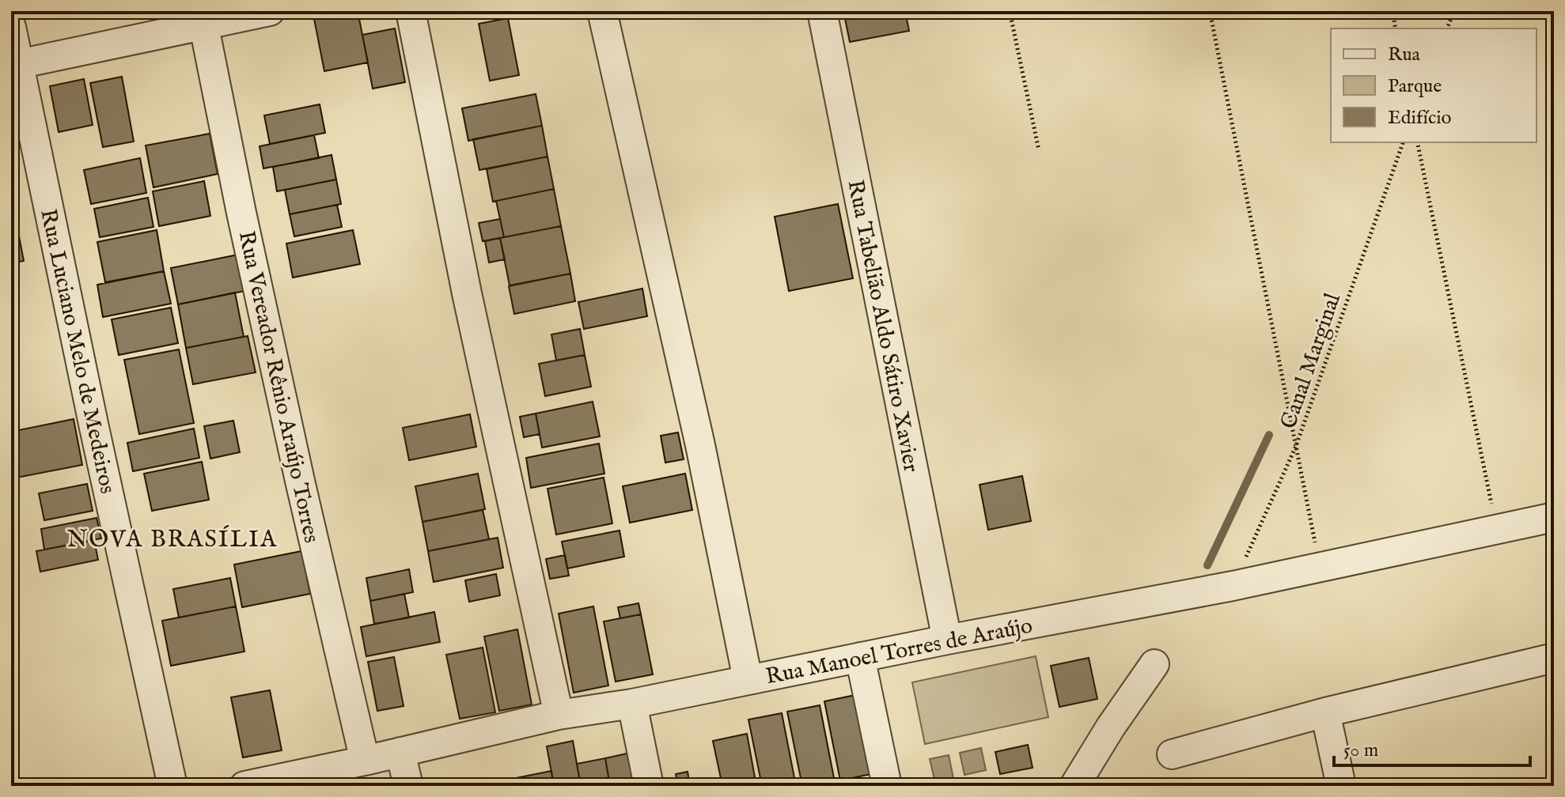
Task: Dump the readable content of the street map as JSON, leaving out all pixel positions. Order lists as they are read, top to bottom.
{
  "streets": {
    "street": [
      "Rua Tabelião Aldo Sátiro Xavier",
      "Rua Luciano Melo de Medeiros",
      "Rua Vereador Rênio Araújo Torres",
      "Rua Manoel Torres de Araújo"
    ],
    "path": ["Canal Marginal"]
  },
  "crossings": [
    ["Rua Tabelião Aldo Sátiro Xavier", "Rua Manoel Torres de Araújo"],
    ["Canal Marginal", "Rua Manoel Torres de Araújo"],
    ["Rua Vereador Rênio Araújo Torres", "Rua Manoel Torres de Araújo"]
  ],
  "districts": ["NOVA BRASÍLIA"],
  "legend": ["Rua", "Parque", "Edifício"],
  "scale_bar": "50 m"
}
